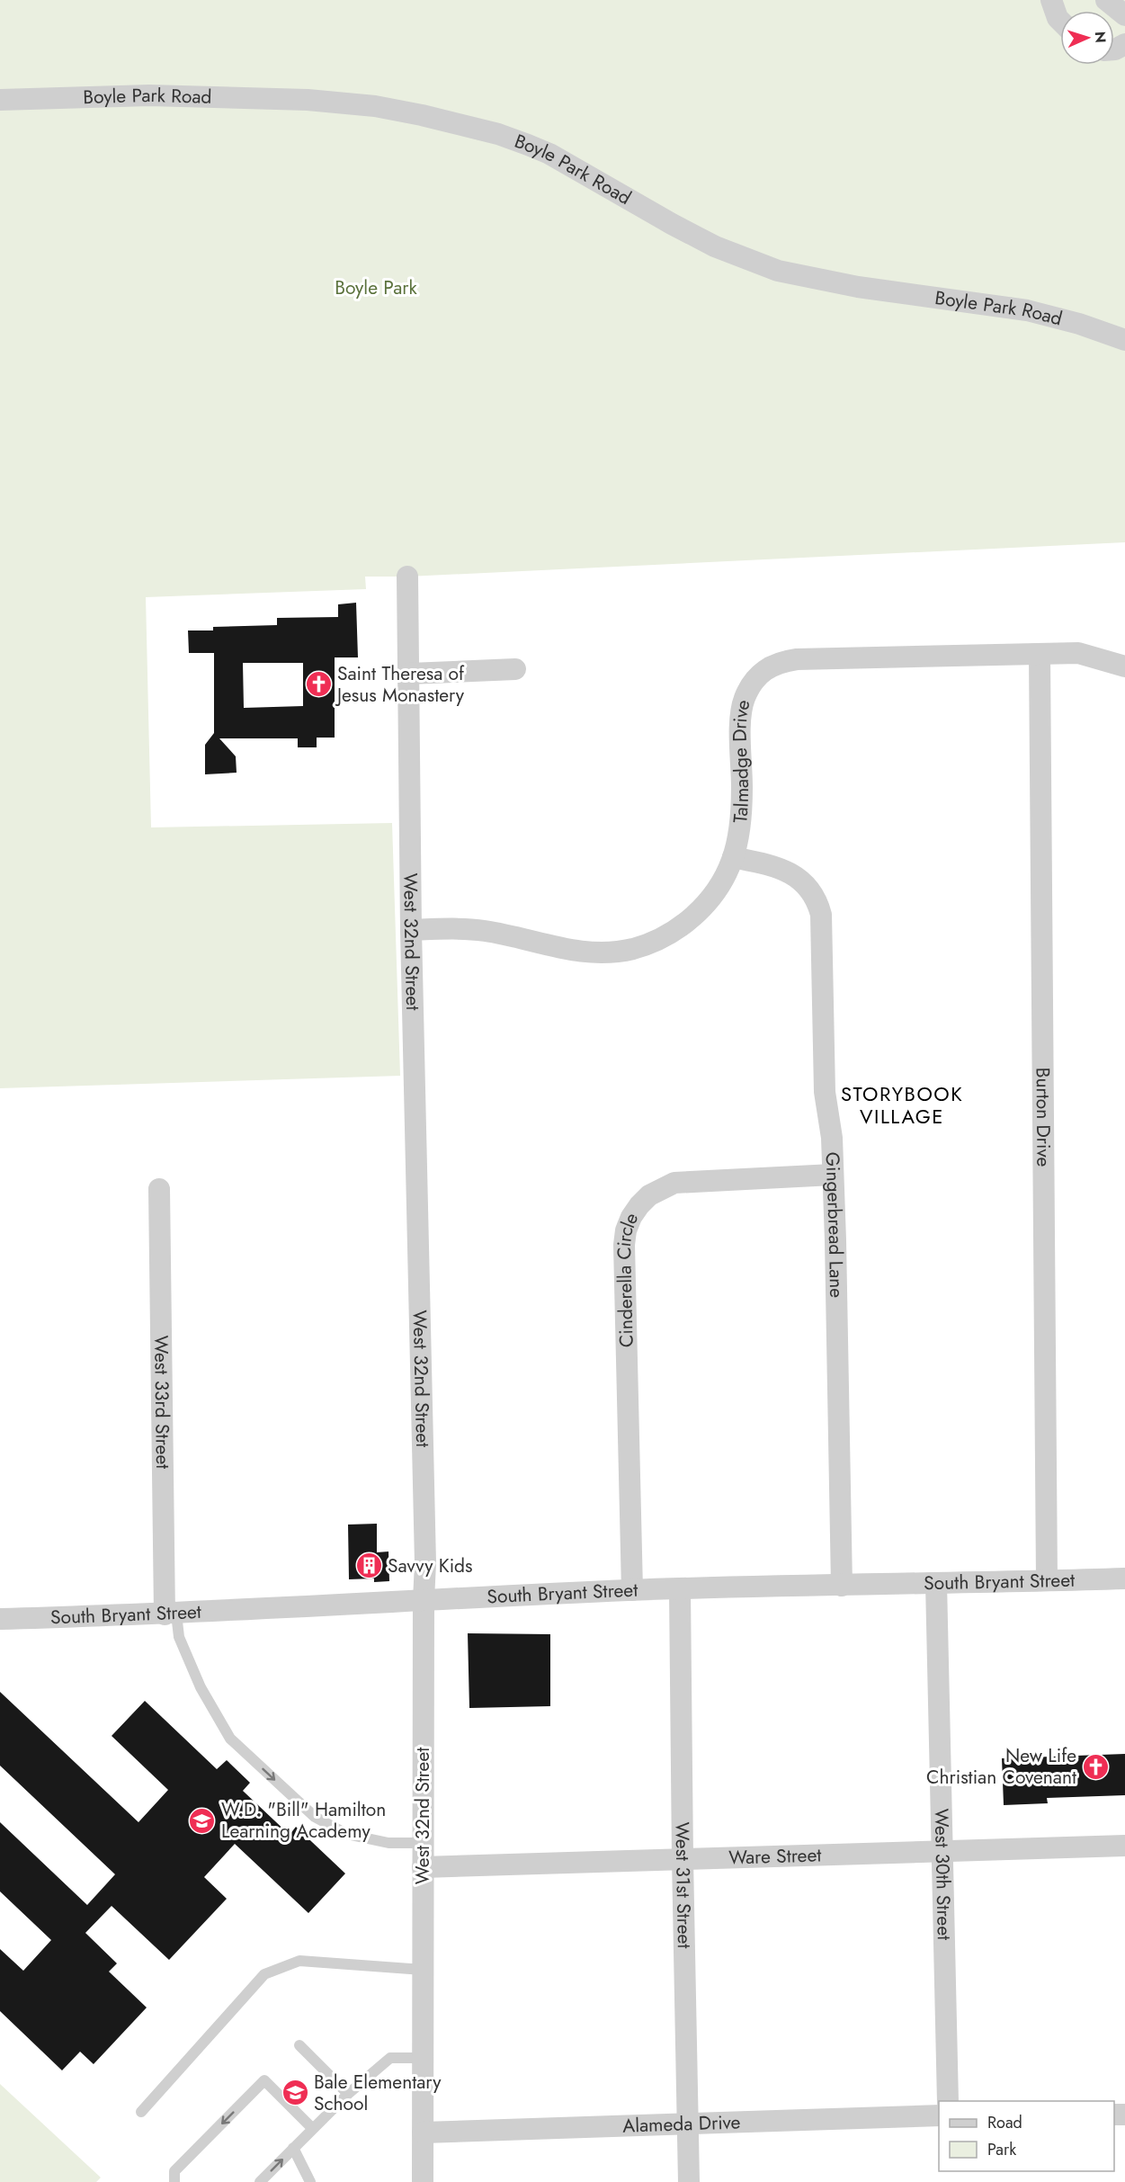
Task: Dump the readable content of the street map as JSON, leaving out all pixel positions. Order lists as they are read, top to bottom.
{
  "streets": {
    "street": [
      "Boyle Park Road",
      "Talmadge Drive",
      "West 32nd Street",
      "Burton Drive",
      "Gingerbread Lane",
      "Cinderella Circle",
      "West 33rd Street",
      "South Bryant Street",
      "Ware Street",
      "West 30th Street",
      "West 31st Street",
      "Alameda Drive"
    ]
  },
  "crossings": [
    ["Talmadge Drive", "West 32nd Street"],
    ["Talmadge Drive", "Burton Drive"],
    ["Talmadge Drive", "Gingerbread Lane"],
    ["West 32nd Street", "South Bryant Street"],
    ["West 32nd Street", "Ware Street"],
    ["West 32nd Street", "Alameda Drive"],
    ["Burton Drive", "South Bryant Street"],
    ["Gingerbread Lane", "Cinderella Circle"],
    ["Gingerbread Lane", "South Bryant Street"],
    ["Cinderella Circle", "South Bryant Street"],
    ["West 33rd Street", "South Bryant Street"],
    ["South Bryant Street", "West 30th Street"],
    ["South Bryant Street", "West 31st Street"],
    ["Ware Street", "West 30th Street"],
    ["Ware Street", "West 31st Street"],
    ["West 31st Street", "Alameda Drive"]
  ],
  "districts": ["STORYBOOK VILLAGE"],
  "parks": ["Boyle Park"],
  "places": {
    "church": ["Saint Theresa of Jesus Monastery", "New Life Christian Covenant"],
    "building": ["Savvy Kids"],
    "school or university": ["W.D. \"Bill\" Hamilton Learning Academy", "Bale Elementary School"]
  },
  "legend": ["Road", "Park"],
  "north": "right"
}
